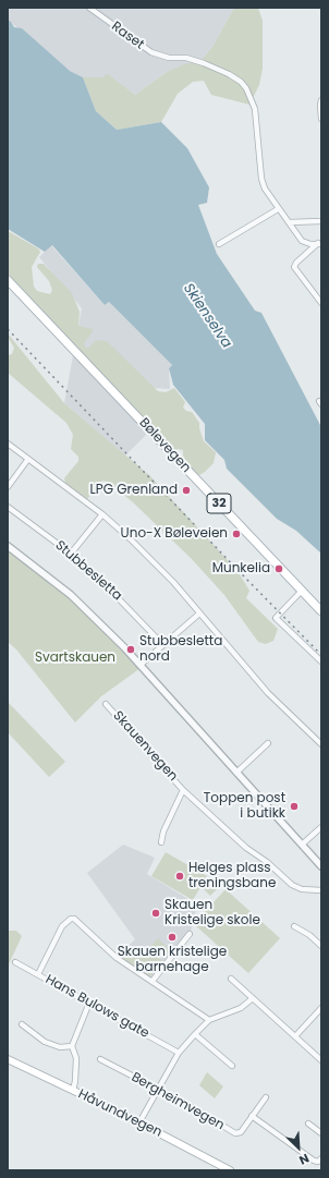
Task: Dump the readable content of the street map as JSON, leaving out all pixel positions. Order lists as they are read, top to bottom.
{
  "streets": {
    "main road": ["Bølevegen", "32", "Håvundvegen"],
    "street": [
      "Raset",
      "Stubbesletta",
      "Skauenvegen",
      "Hans Bulows gate",
      "Bergheimvegen"
    ]
  },
  "water": ["Skienselva"],
  "parks": ["Svartskauen"],
  "places": [
    "LPG Grenland",
    "Uno-X Bøleveien",
    "Munkelia",
    "Stubbesletta nord",
    "Toppen post i butikk",
    "Helges plass treningsbane",
    "Skauen Kristelige skole",
    "Skauen kristelige barnehage"
  ],
  "north": "bottom right"
}
